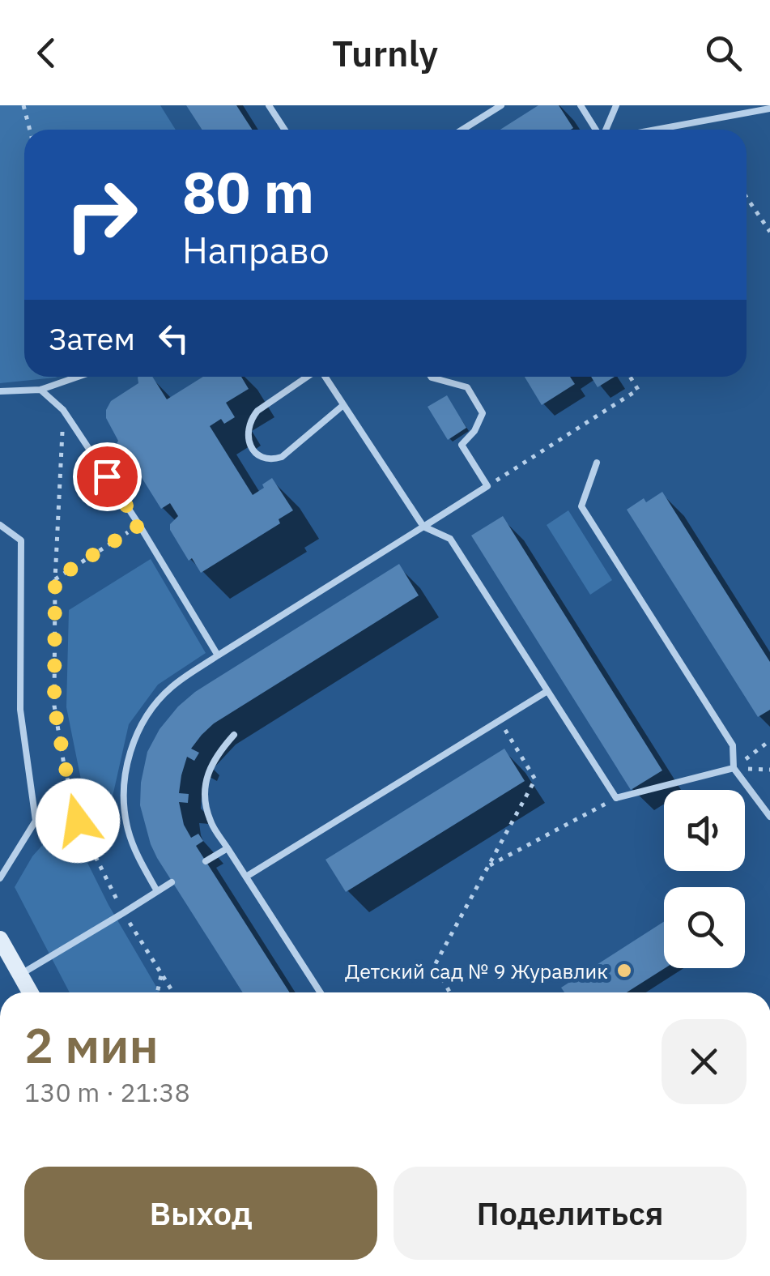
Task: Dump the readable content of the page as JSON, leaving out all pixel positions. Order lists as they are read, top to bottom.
{
  "places": ["Детский сад № 9 Журавлик"],
  "page": {
    "header": "Turnly",
    "turn": ["80 m", "Направо"],
    "then": "Затем",
    "heading": ["2 мин", "130 m · 21:38"],
    "buttons": ["Выход", "Поделиться"]
  }
}
